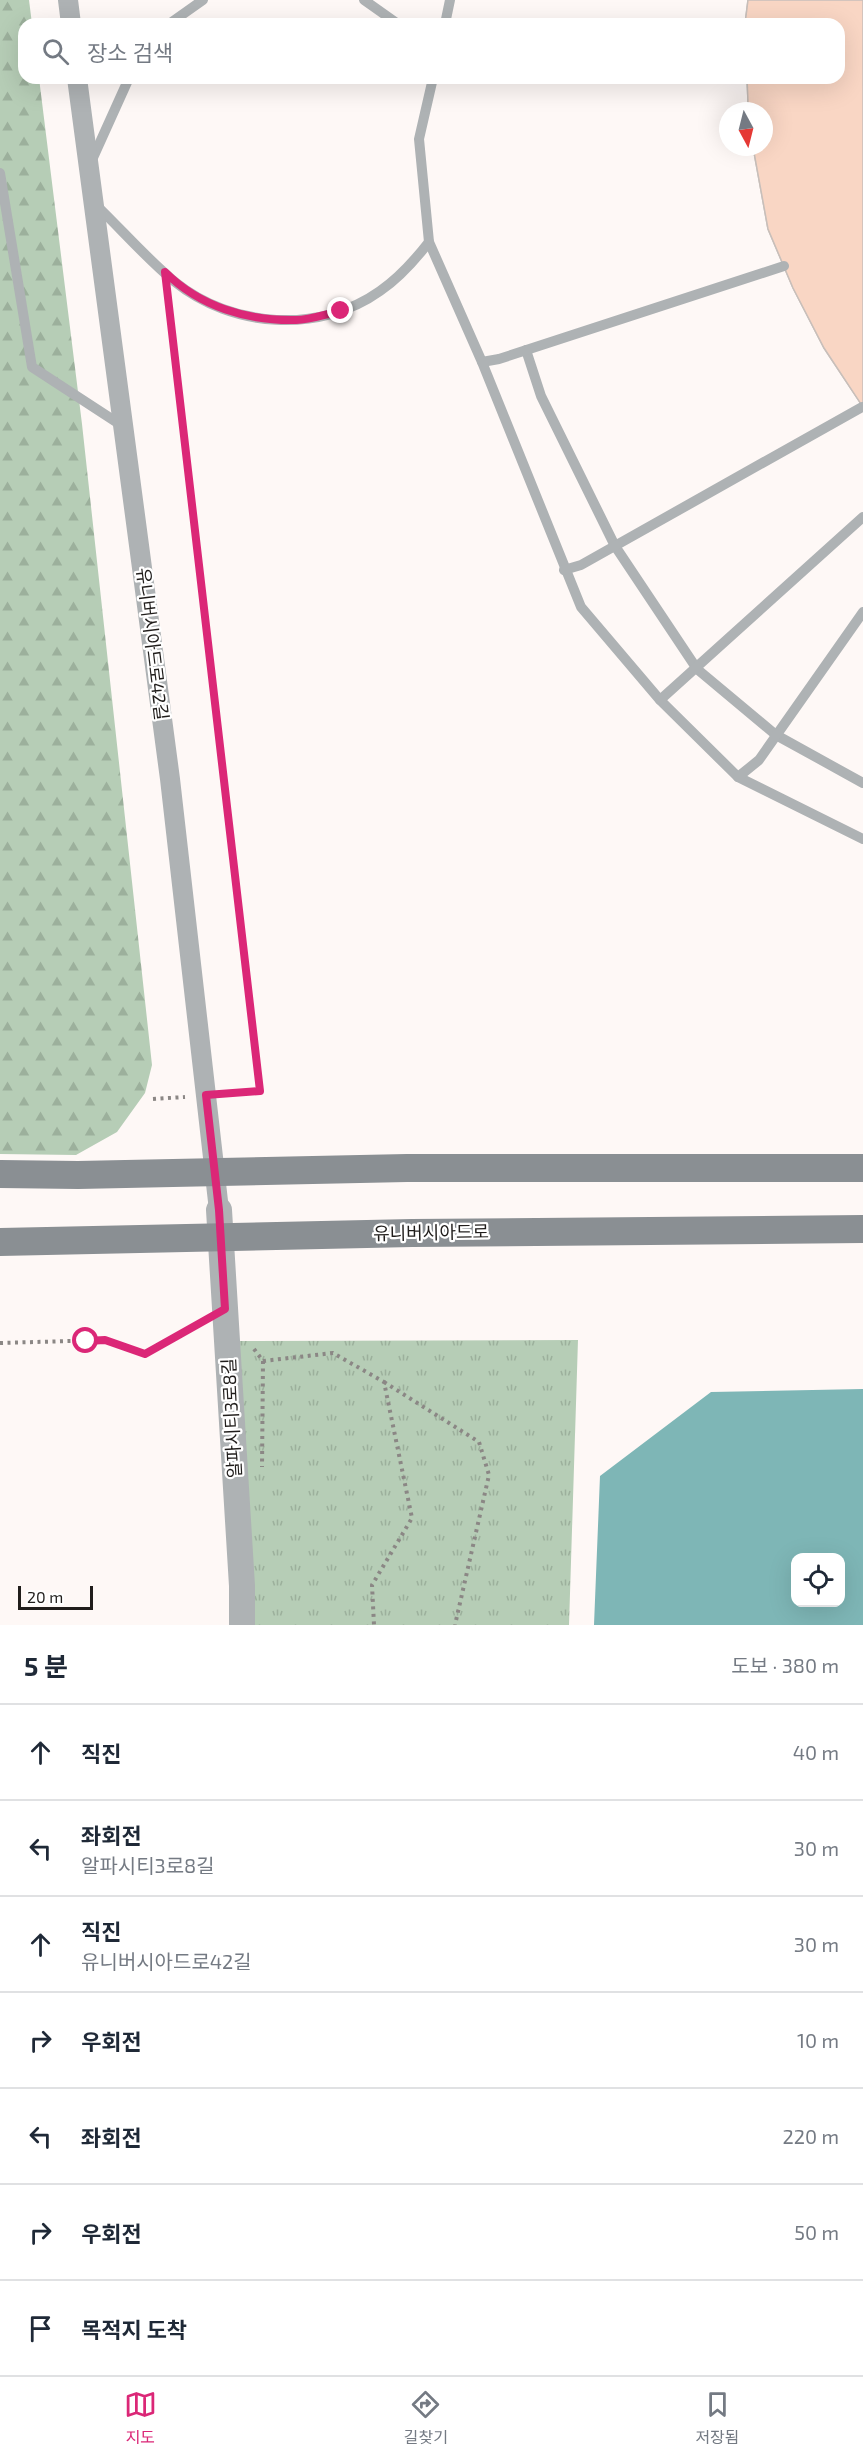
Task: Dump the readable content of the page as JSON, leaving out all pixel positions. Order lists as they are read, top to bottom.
{
  "streets": {
    "main road": ["유니버시아드로"],
    "street": ["유니버시아드로42길", "알파시티3로8길"]
  },
  "crossings": [
    ["유니버시아드로42길", "유니버시아드로"],
    ["유니버시아드로42길", "알파시티3로8길"],
    ["유니버시아드로", "알파시티3로8길"]
  ],
  "scale_bar": "20 m",
  "north": "bottom",
  "page": {
    "search": "장소 검색",
    "scale": "20 m",
    "heading": ["5 분", "도보 · 380 m"],
    "list": [
      ["직진", "40 m"],
      ["좌회전", "알파시티3로8길", "30 m"],
      ["직진", "유니버시아드로42길", "30 m"],
      ["우회전", "10 m"],
      ["좌회전", "220 m"],
      ["우회전", "50 m"],
      "목적지 도착"
    ],
    "nav": ["지도", "길찾기", "저장됨"]
  }
}
